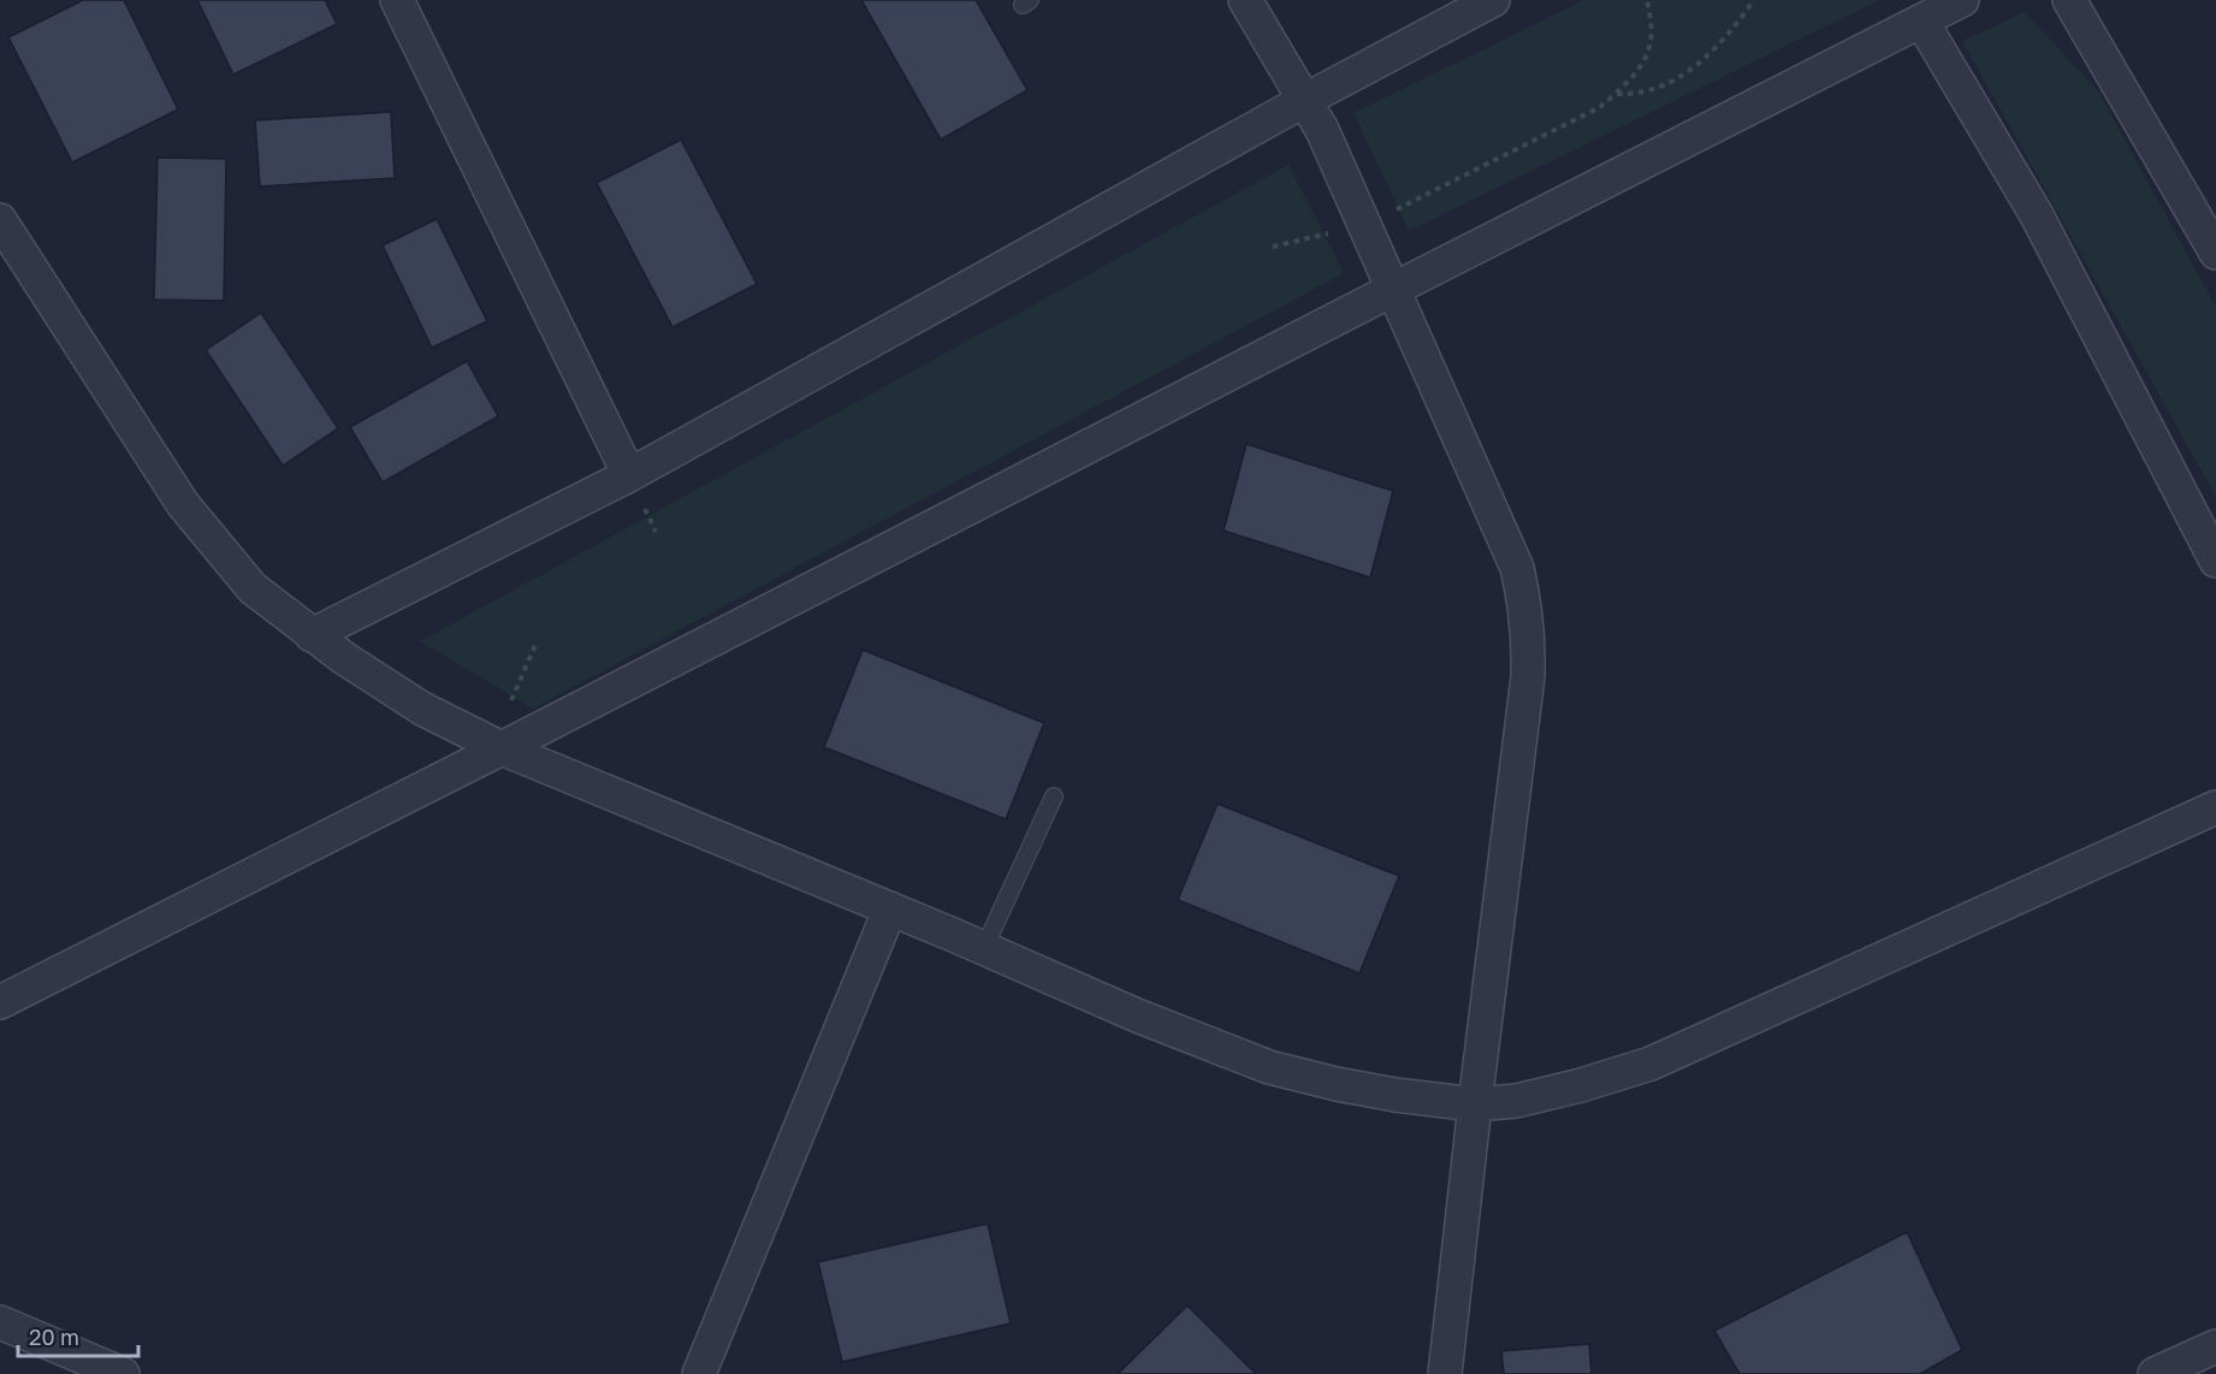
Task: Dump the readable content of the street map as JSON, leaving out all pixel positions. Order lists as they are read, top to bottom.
{
  "scale_bar": "20 m"
}
